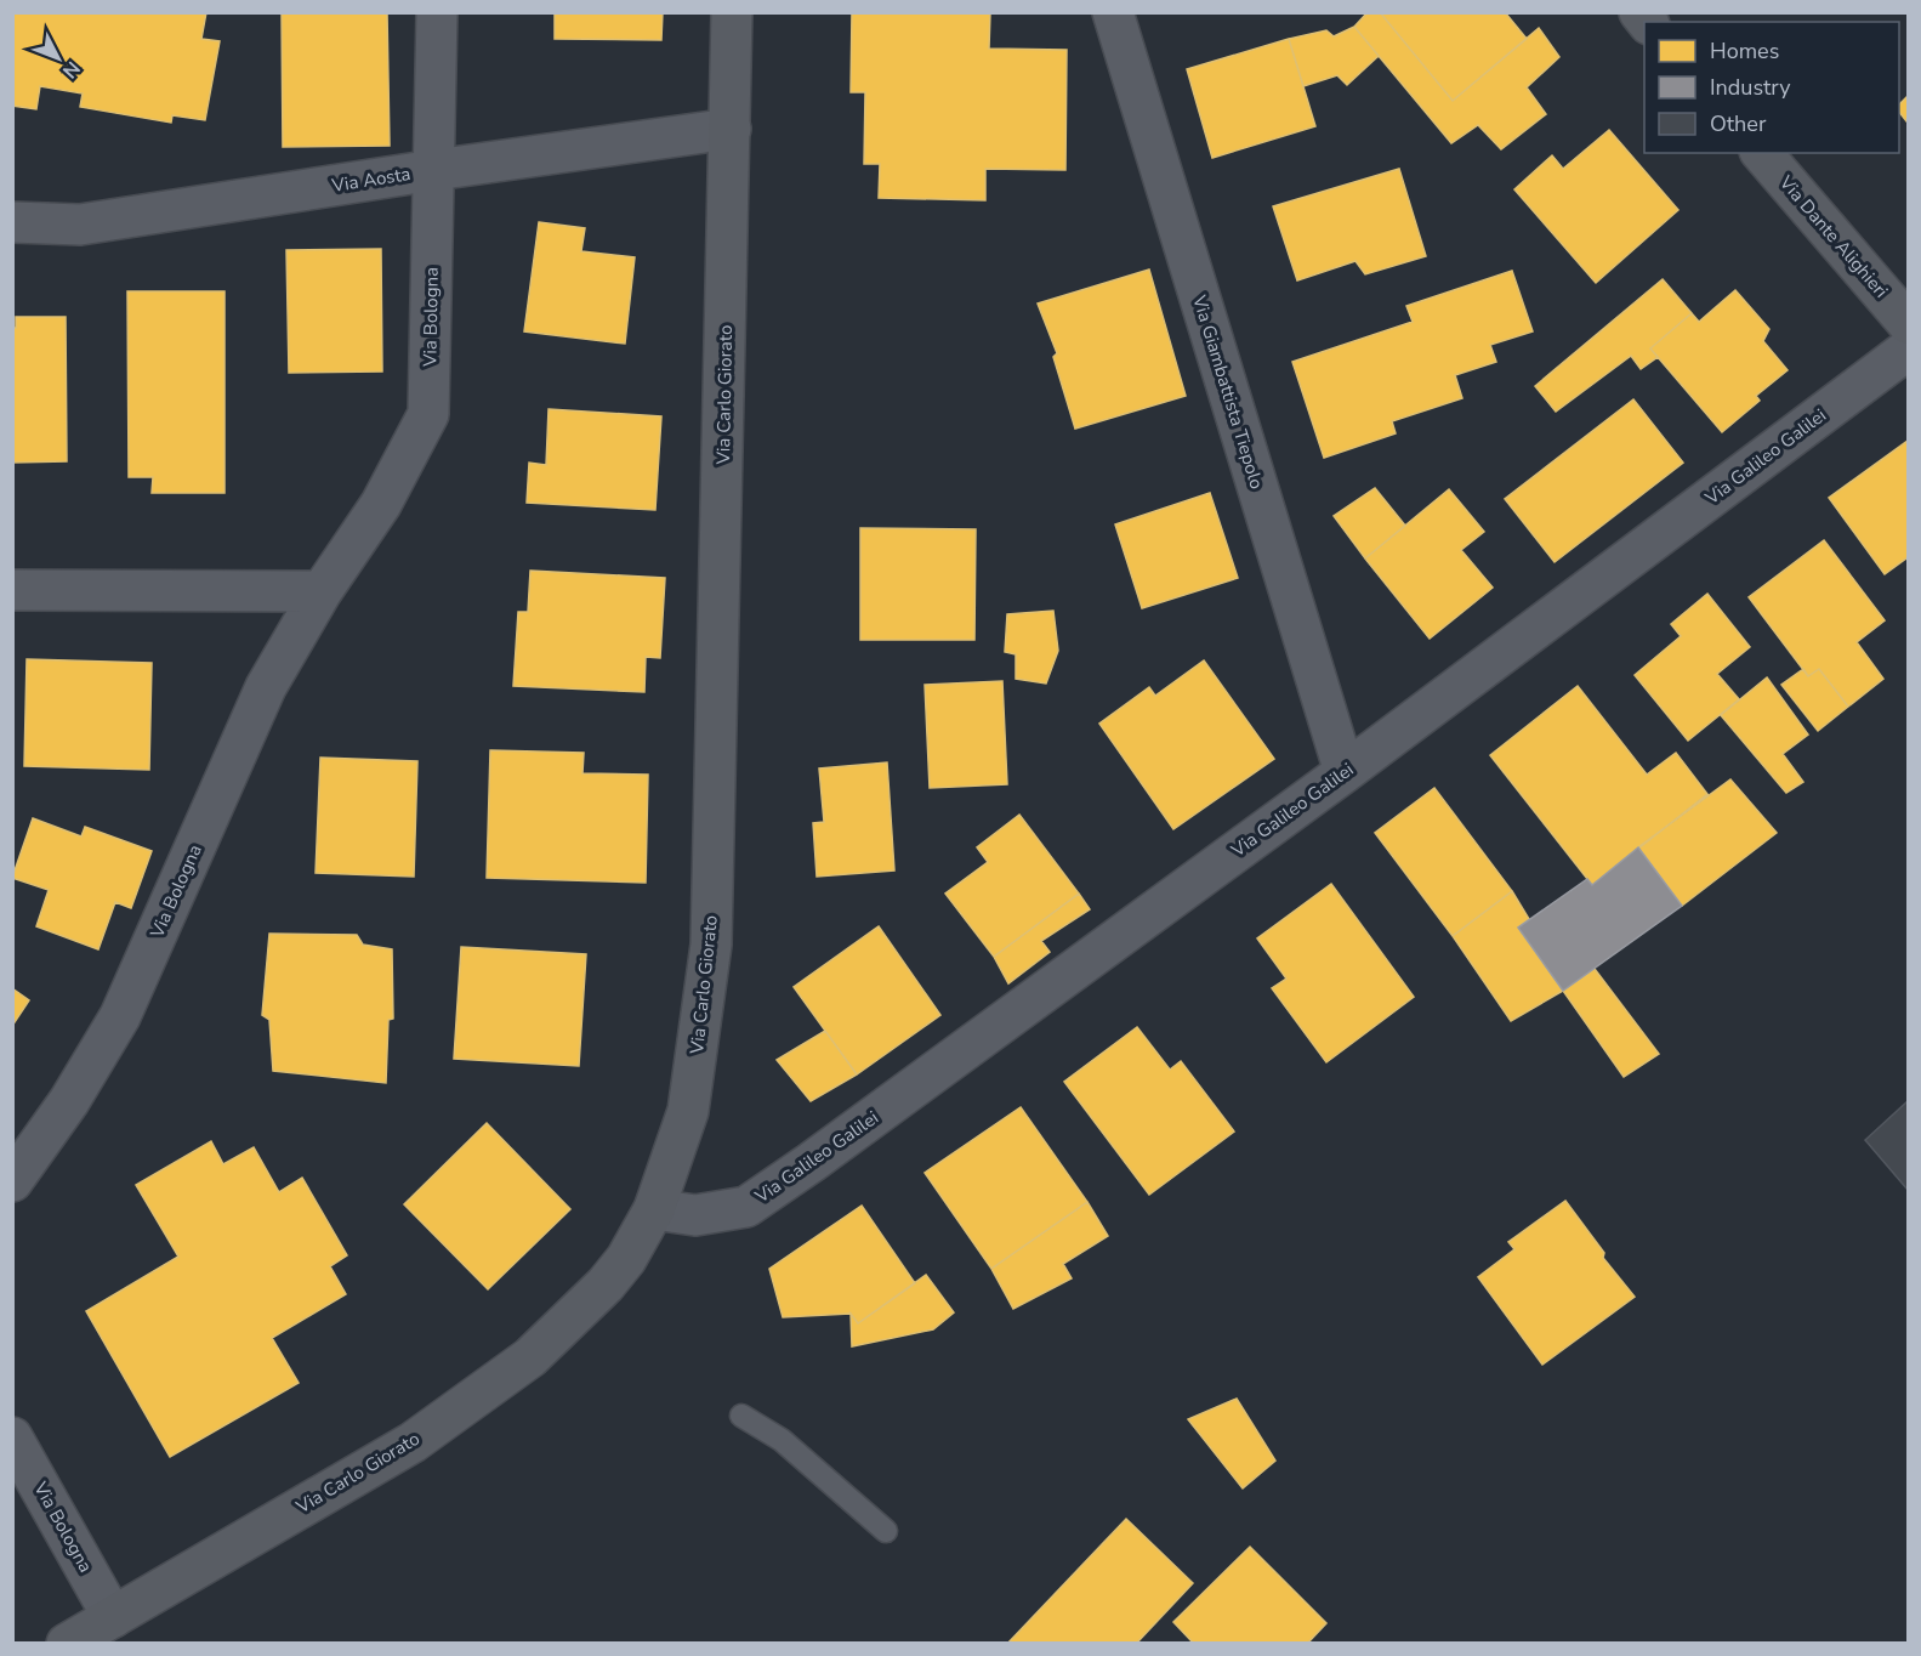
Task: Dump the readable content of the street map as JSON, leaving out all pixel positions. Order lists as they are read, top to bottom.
{
  "streets": {
    "street": [
      "Via Aosta",
      "Via Dante Alighieri",
      "Via Bologna",
      "Via Giambattista Tiepolo",
      "Via Carlo Giorato",
      "Via Galileo Galilei"
    ]
  },
  "crossings": [
    ["Via Aosta", "Via Bologna"],
    ["Via Aosta", "Via Carlo Giorato"],
    ["Via Bologna", "Via Carlo Giorato"],
    ["Via Giambattista Tiepolo", "Via Galileo Galilei"],
    ["Via Carlo Giorato", "Via Galileo Galilei"]
  ],
  "legend": ["Homes", "Industry", "Other"],
  "north": "bottom right"
}
